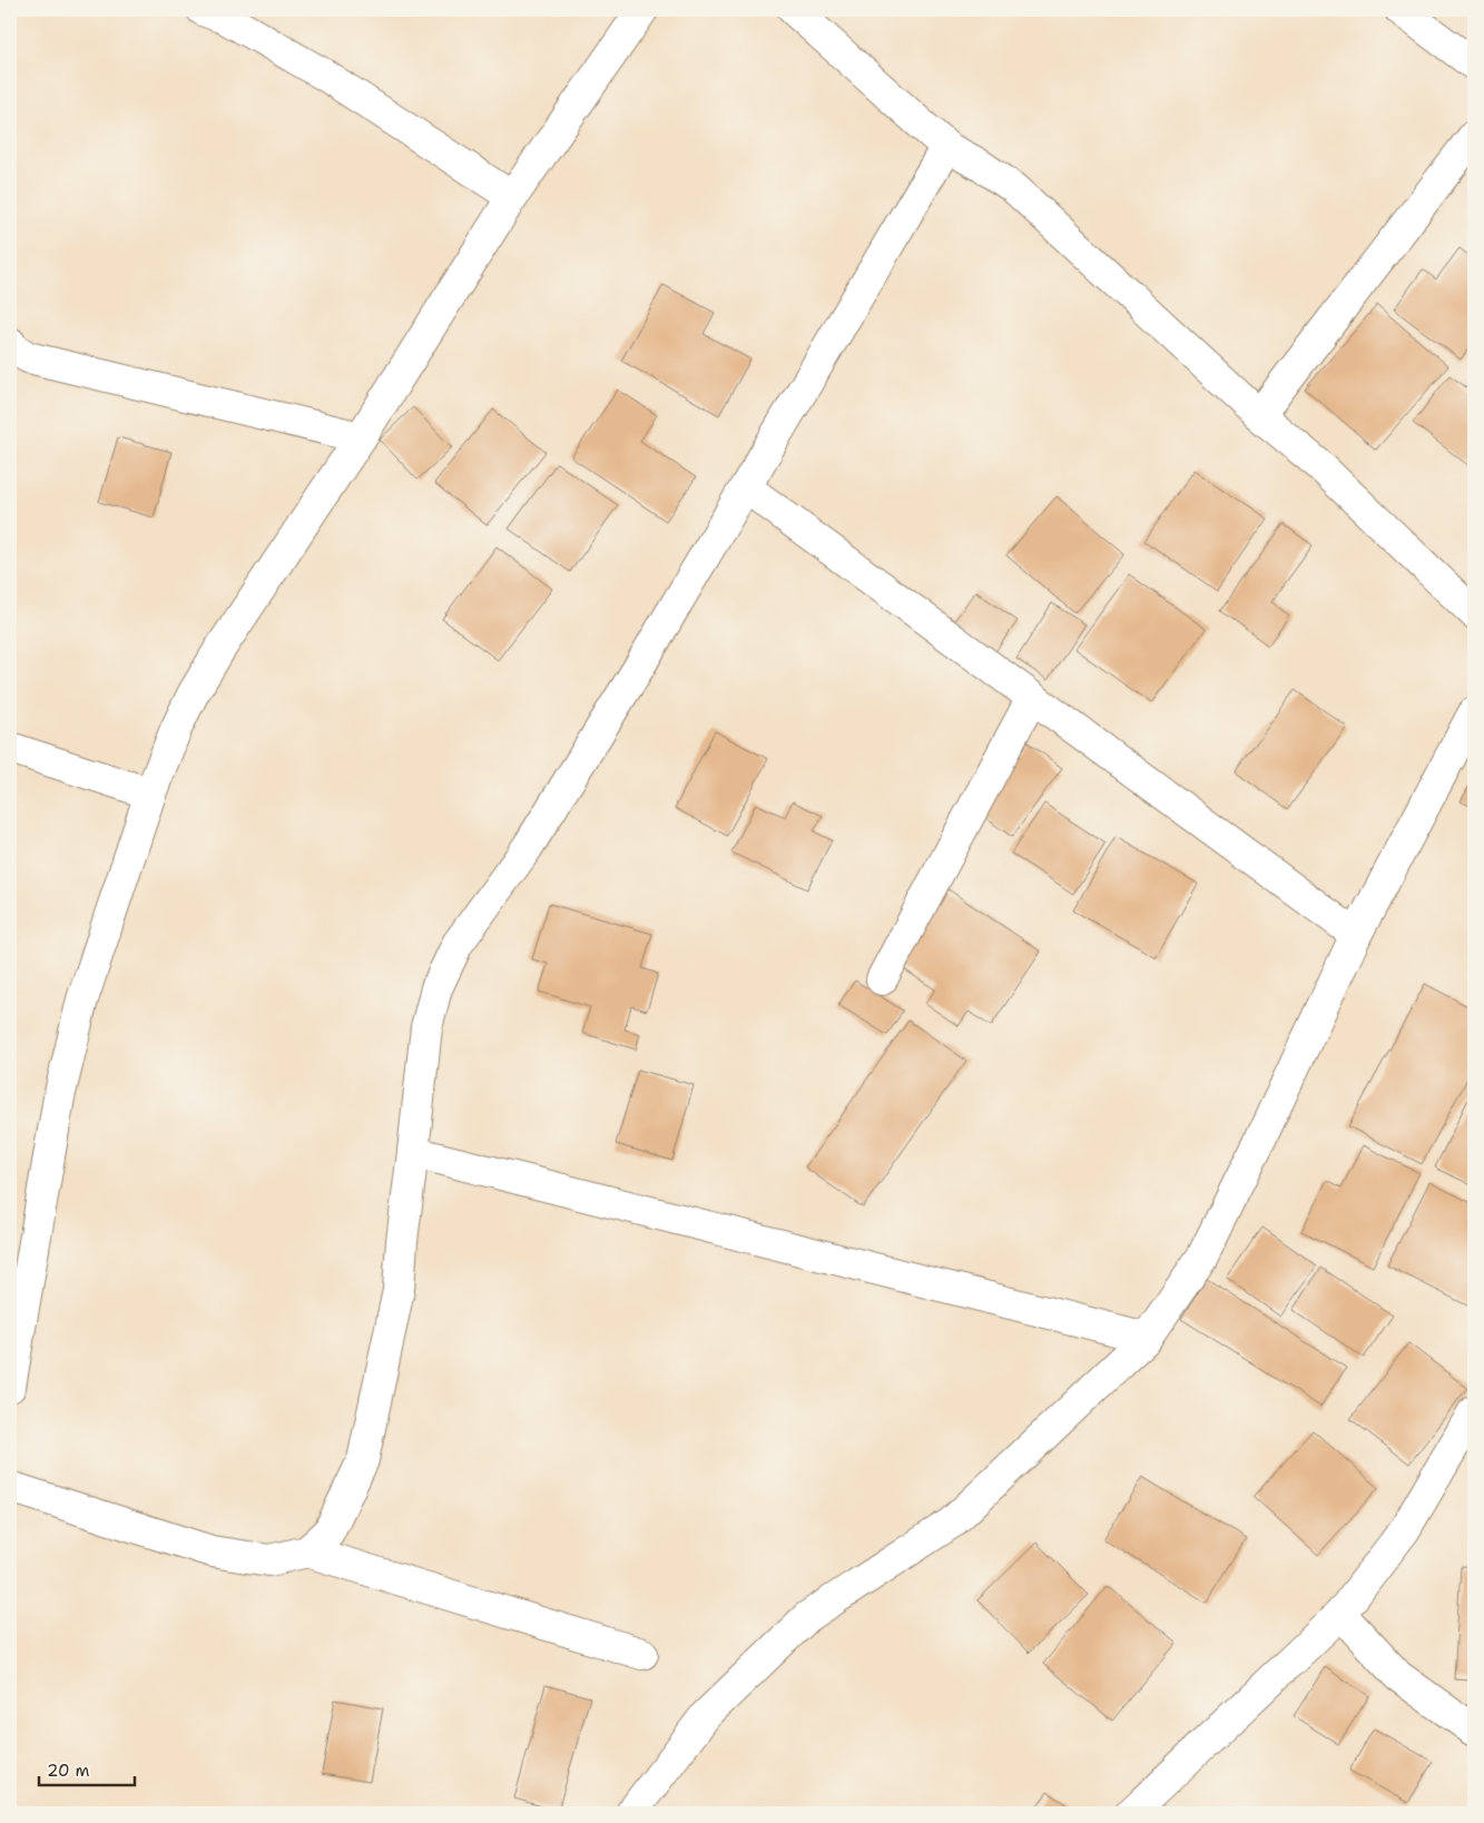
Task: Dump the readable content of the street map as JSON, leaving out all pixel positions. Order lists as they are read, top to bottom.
{
  "scale_bar": "20 m"
}
